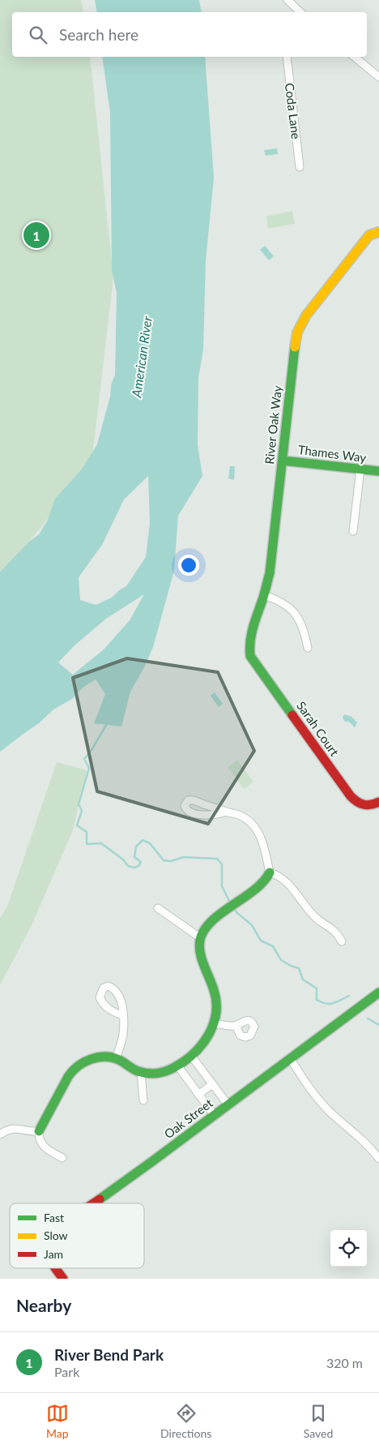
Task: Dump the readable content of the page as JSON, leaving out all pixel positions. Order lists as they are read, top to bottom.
{
  "streets": {
    "street": [
      "Coda Lane",
      "River Oak Way",
      "Thames Way",
      "Sarah Court",
      "Oak Street"
    ]
  },
  "crossings": [
    ["River Oak Way", "Thames Way"],
    ["River Oak Way", "Sarah Court"]
  ],
  "water": ["American River"],
  "legend": ["Fast", "Slow", "Jam"],
  "page": {
    "search": "Search here",
    "pins": "1",
    "heading": "Nearby",
    "list": [
      {
        "mark": "1",
        "name": "River Bend Park",
        "note": "Park",
        "value": "320 m"
      }
    ],
    "nav": ["Map", "Directions", "Saved"]
  }
}
